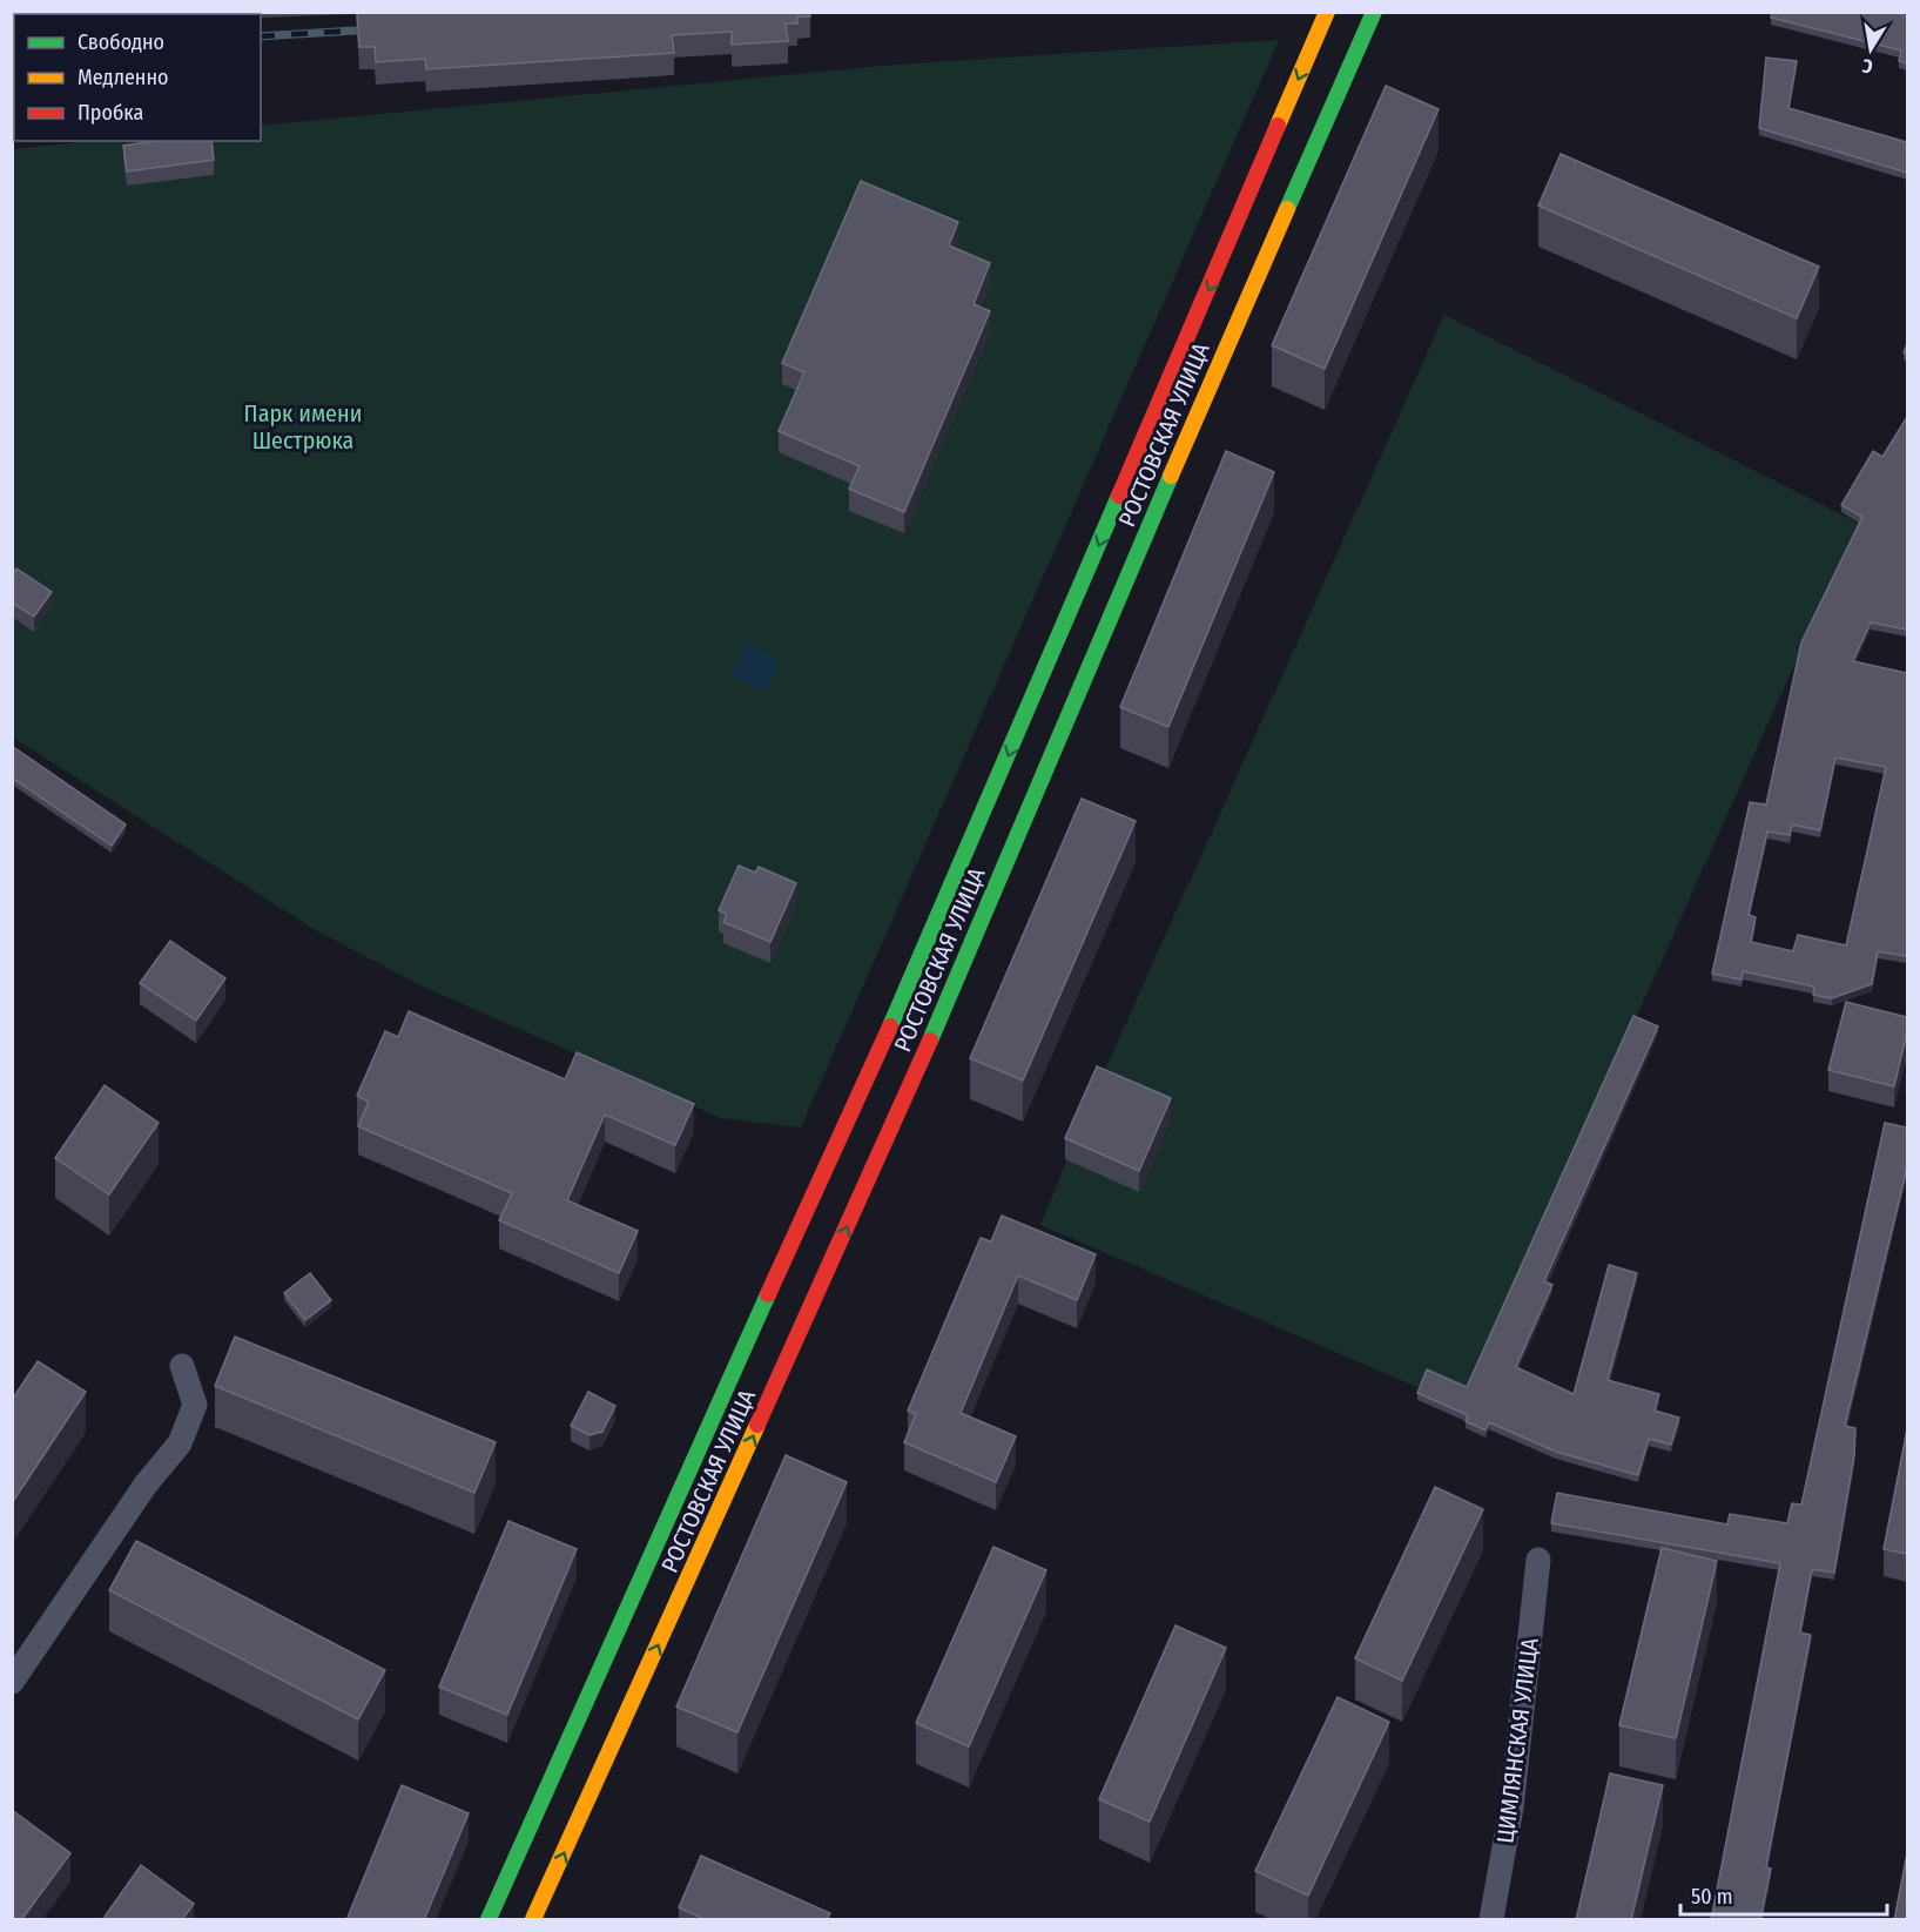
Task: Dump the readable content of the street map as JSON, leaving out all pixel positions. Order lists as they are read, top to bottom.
{
  "streets": {
    "street": ["РОСТОВСКАЯ УЛИЦА", "ЦИМЛЯНСКАЯ УЛИЦА"]
  },
  "parks": ["Парк имени Шестрюка"],
  "legend": ["Свободно", "Медленно", "Пробка"],
  "scale_bar": "50 m",
  "north": "bottom"
}
